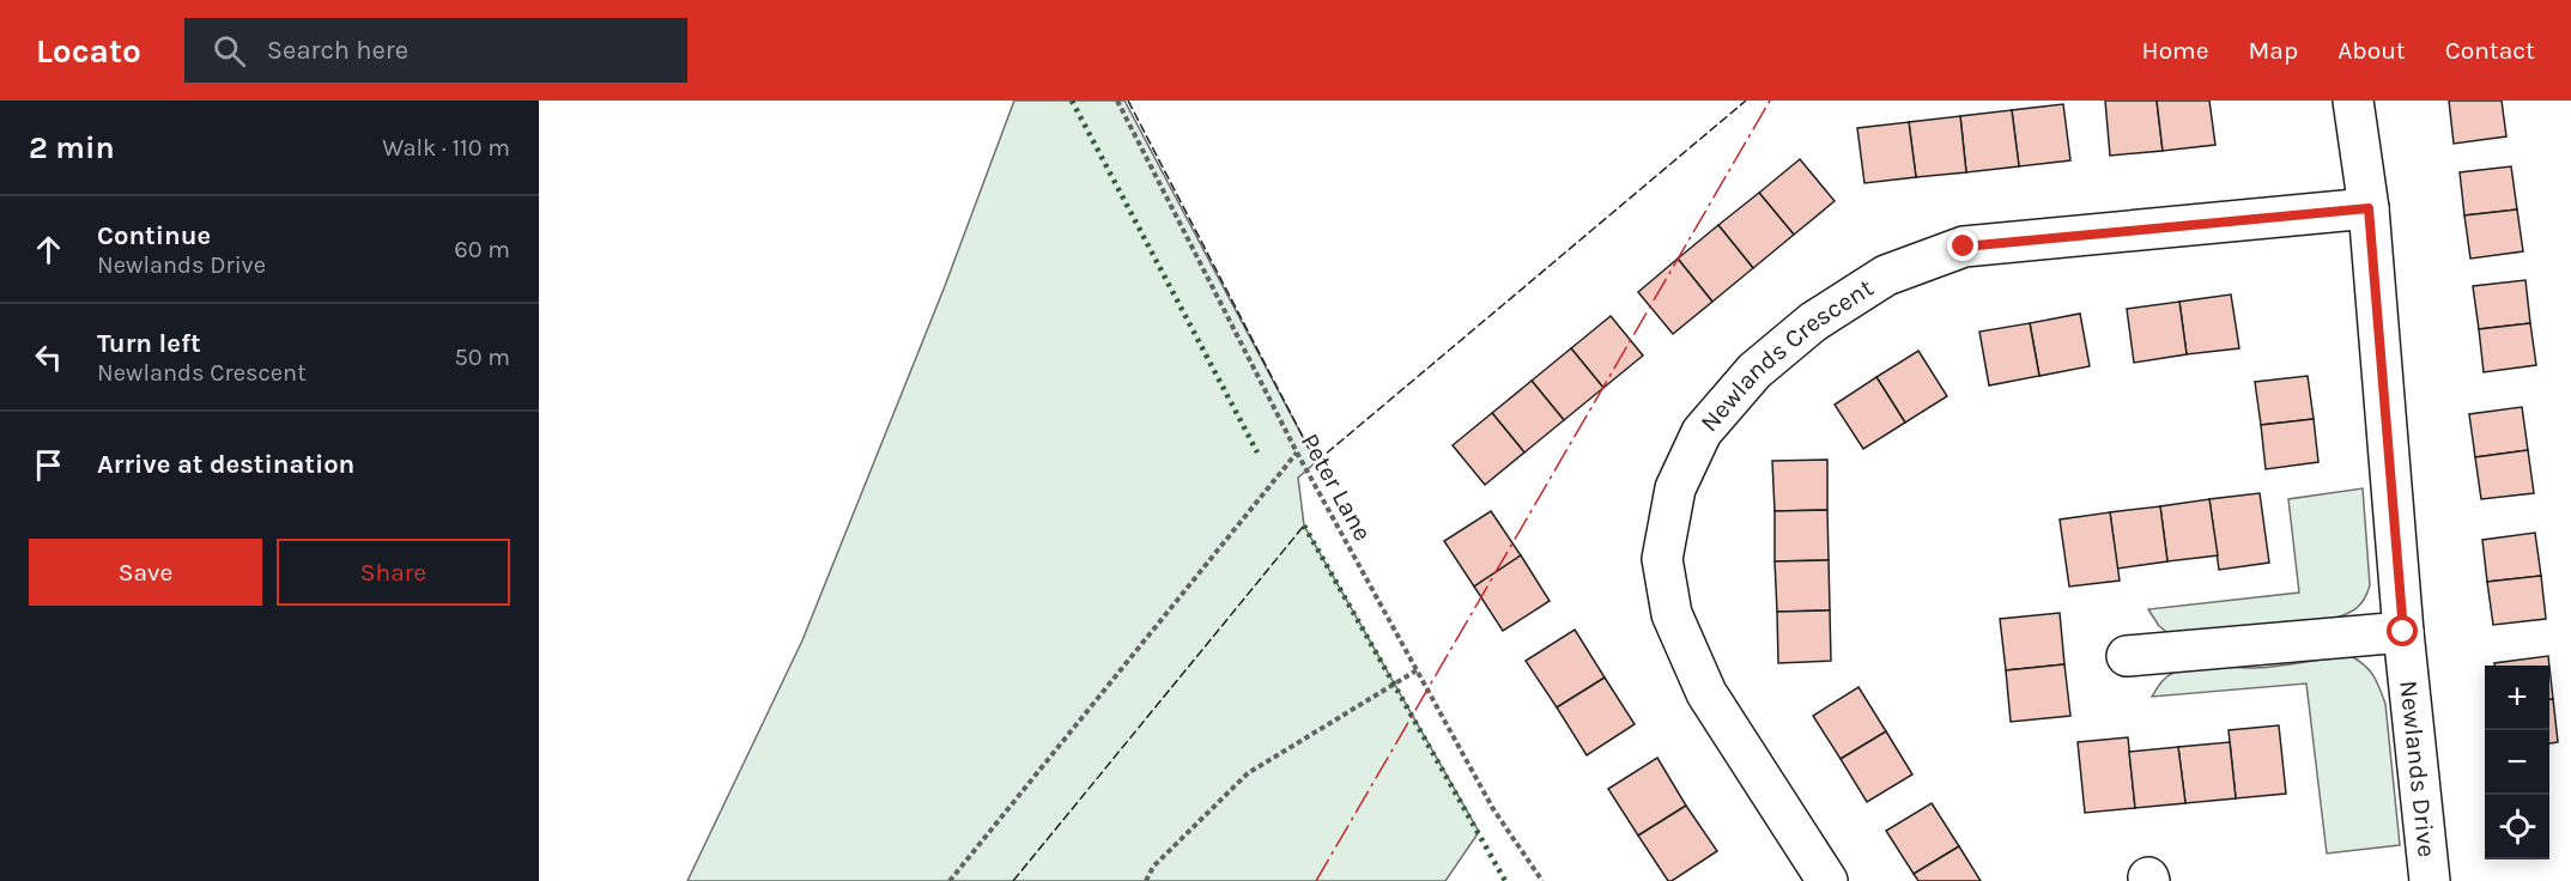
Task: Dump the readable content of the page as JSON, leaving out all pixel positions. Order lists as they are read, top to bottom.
{
  "streets": {
    "street": ["Newlands Crescent", "Newlands Drive"],
    "path": ["Peter Lane"]
  },
  "crossings": [
    ["Newlands Crescent", "Newlands Drive"]
  ],
  "page": {
    "header": "Locato",
    "search": "Search here",
    "nav": [
      "Home",
      "Map",
      "About",
      "Contact"
    ],
    "heading": ["2 min", "Walk · 110 m"],
    "list": [
      ["Continue", "Newlands Drive", "60 m"],
      ["Turn left", "Newlands Crescent", "50 m"],
      "Arrive at destination"
    ],
    "buttons": ["Save", "Share"],
    "map_buttons": ["+", "−"]
  }
}
